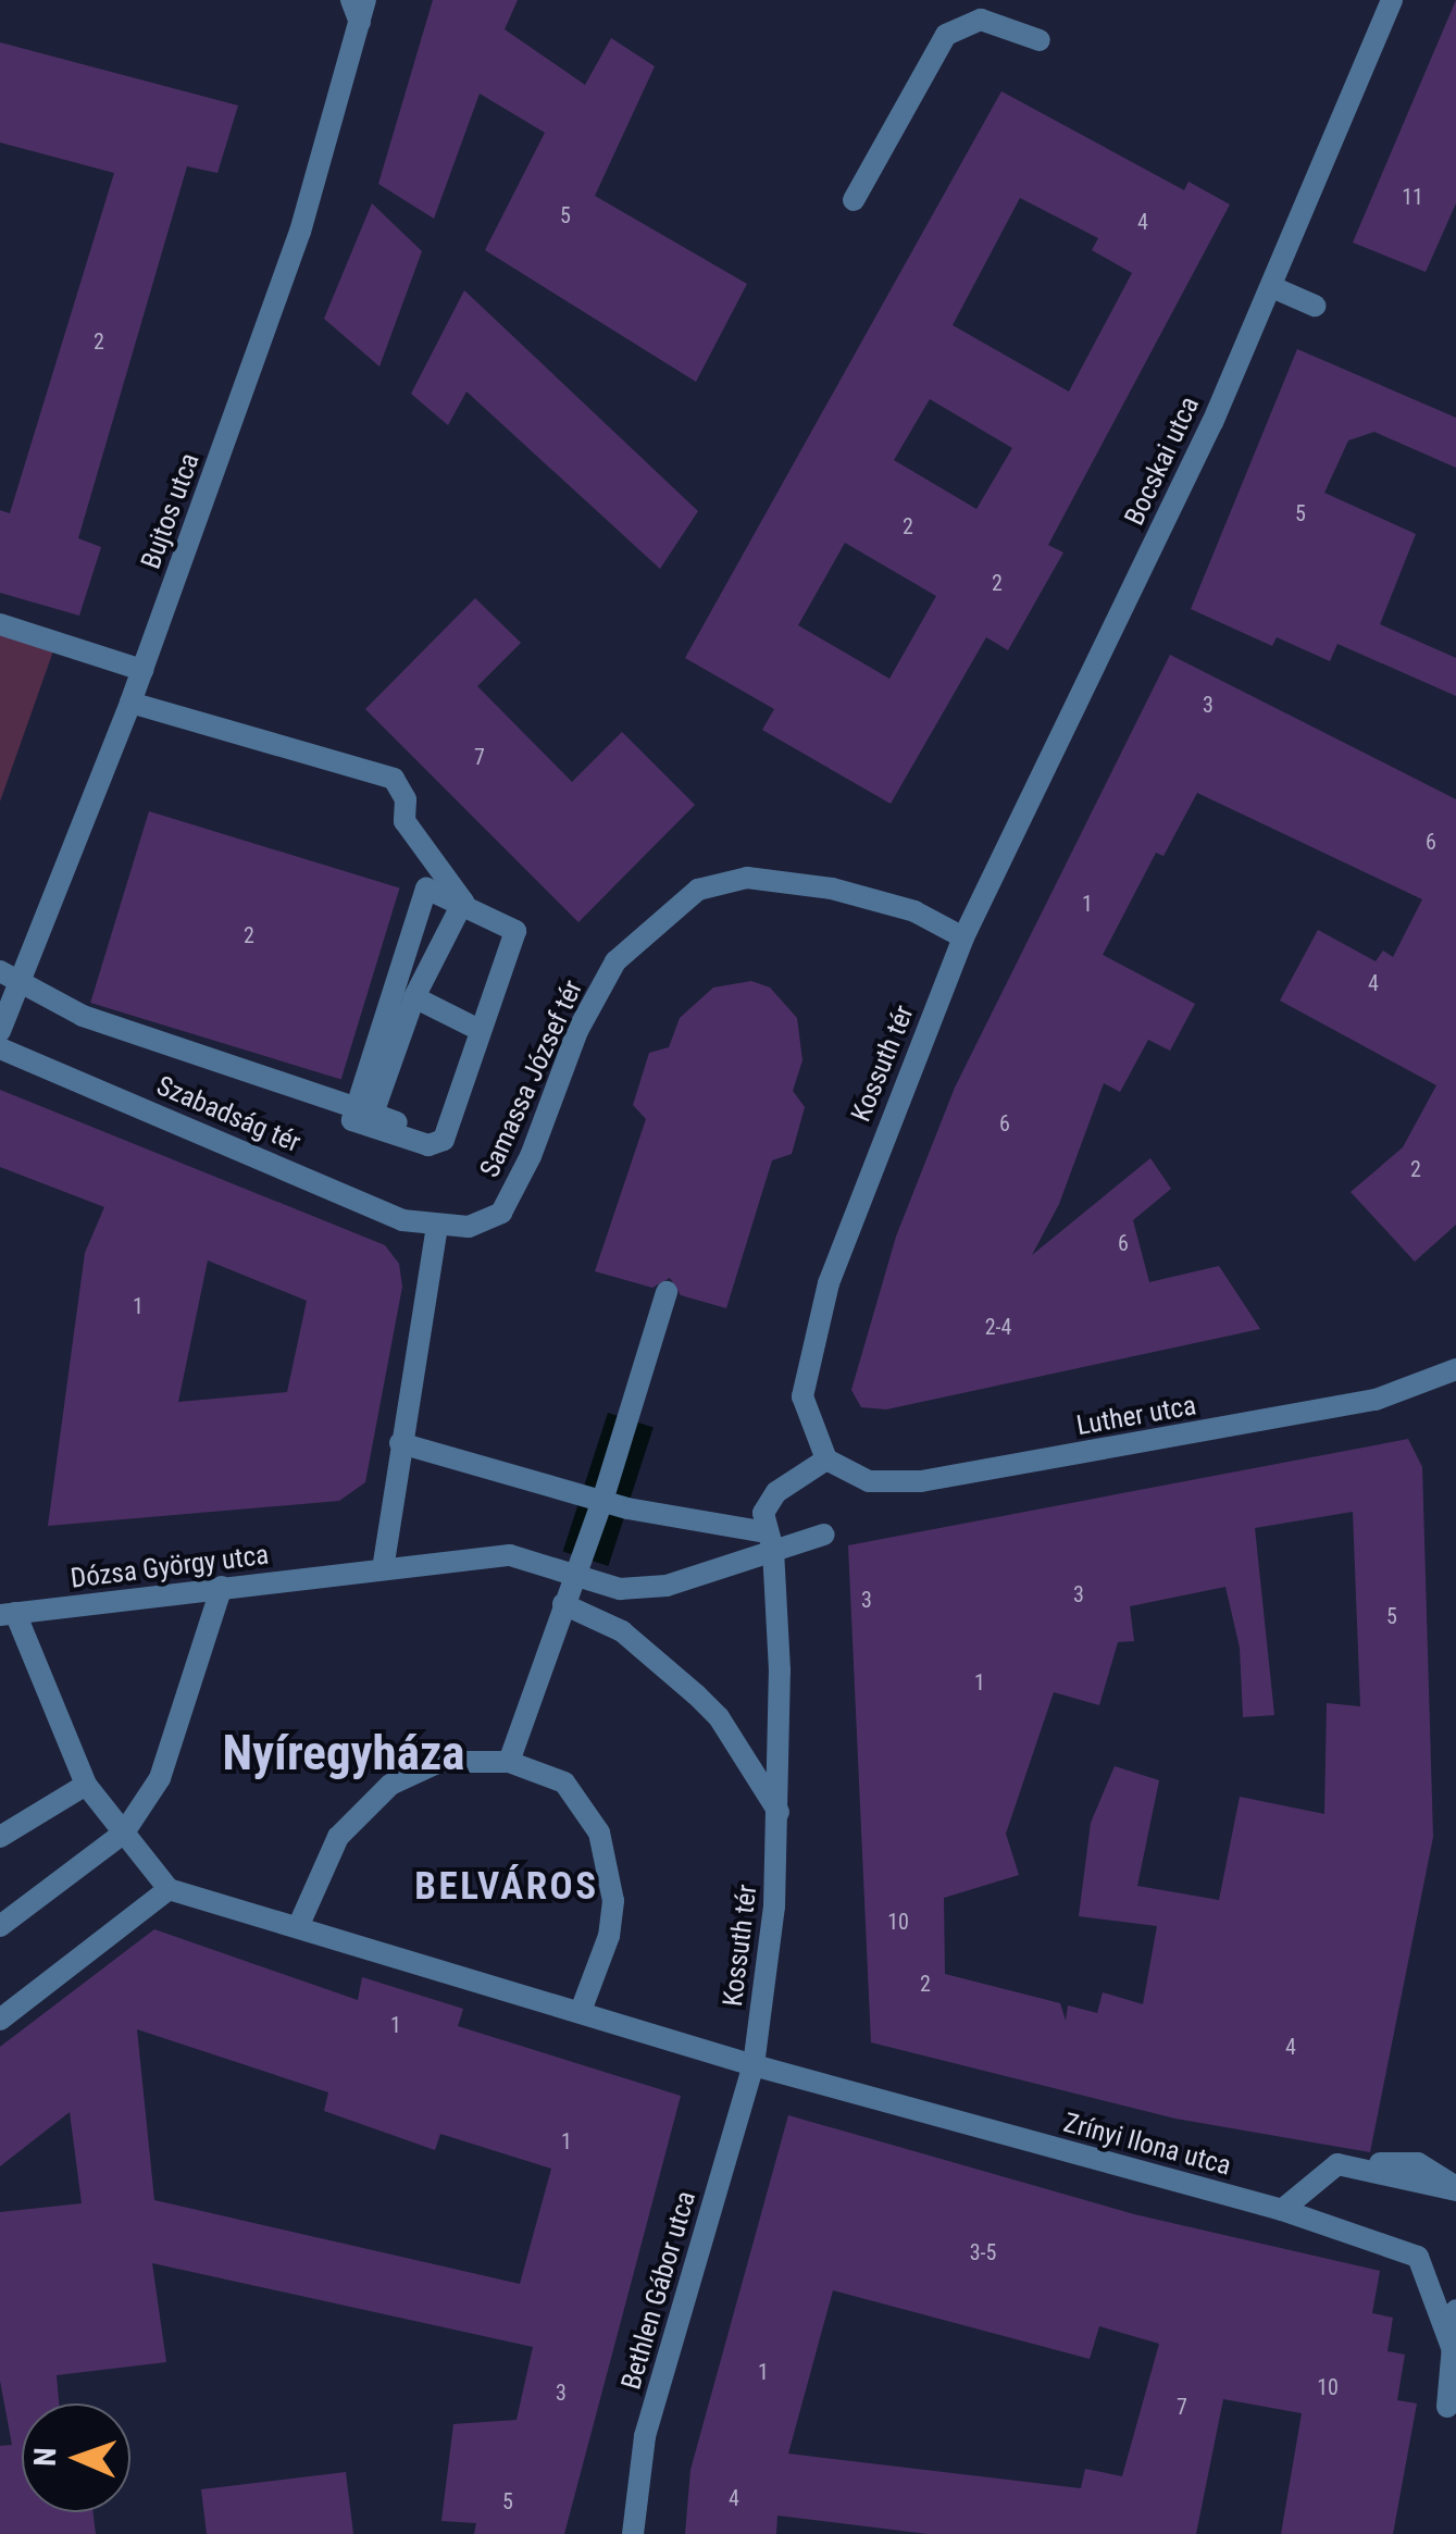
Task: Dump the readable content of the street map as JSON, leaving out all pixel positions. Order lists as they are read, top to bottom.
{
  "streets": {
    "street": [
      "Bocskai utca",
      "Bujtos utca",
      "Kossuth tér",
      "Samassa József tér",
      "Szabadság tér",
      "Luther utca",
      "Dózsa György utca",
      "Zrínyi Ilona utca",
      "Bethlen Gábor utca"
    ]
  },
  "crossings": [
    ["Bocskai utca", "Kossuth tér"],
    ["Bocskai utca", "Samassa József tér"],
    ["Kossuth tér", "Samassa József tér"],
    ["Kossuth tér", "Luther utca"],
    ["Kossuth tér", "Zrínyi Ilona utca"],
    ["Kossuth tér", "Bethlen Gábor utca"],
    ["Samassa József tér", "Szabadság tér"],
    ["Zrínyi Ilona utca", "Bethlen Gábor utca"]
  ],
  "districts": ["Nyíregyháza", "BELVÁROS"],
  "house_numbers": [
    "11",
    "5",
    "4",
    "2",
    "5",
    "2",
    "2",
    "3",
    "7",
    "6",
    "1",
    "2",
    "4",
    "6",
    "2",
    "6",
    "1",
    "2-4",
    "3",
    "3",
    "5",
    "1",
    "10",
    "2",
    "1",
    "4",
    "1",
    "3-5",
    "1",
    "10",
    "3",
    "7",
    "4",
    "5"
  ],
  "north": "left"
}
